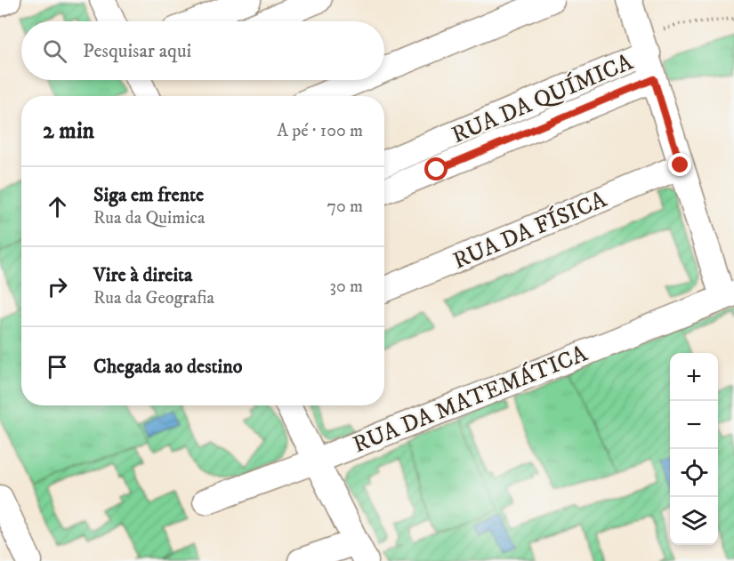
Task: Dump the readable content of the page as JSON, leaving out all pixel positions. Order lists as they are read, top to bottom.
{
  "streets": {
    "street": ["RUA DA QUÍMICA", "RUA DA FÍSICA", "RUA DA MATEMÁTICA"]
  },
  "page": {
    "search": "Pesquisar aqui",
    "heading": ["2 min", "A pé · 100 m"],
    "list": [
      ["Siga em frente", "Rua da Quimica", "70 m"],
      ["Vire à direita", "Rua da Geografia", "30 m"],
      "Chegada ao destino"
    ],
    "map_buttons": ["+", "−"]
  }
}
